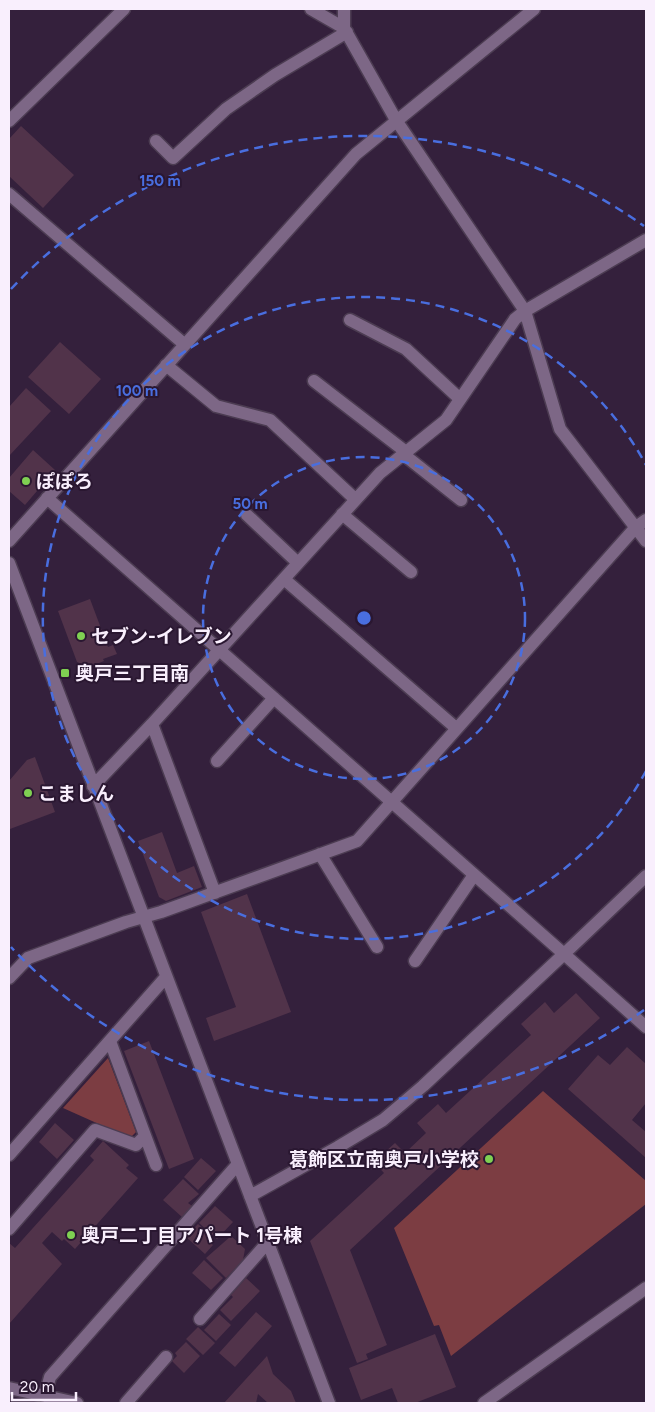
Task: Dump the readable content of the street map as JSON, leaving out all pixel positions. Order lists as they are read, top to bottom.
{
  "places": {
    "other": [
      "ぽぽろ",
      "セブン-イレブン",
      "こましん",
      "葛飾区立南奥戸小学校",
      "奥戸二丁目アパート 1号棟"
    ],
    "transit": ["奥戸三丁目南"]
  },
  "scale_bar": "20 m",
  "rings": ["150 m", "100 m", "50 m"]
}
